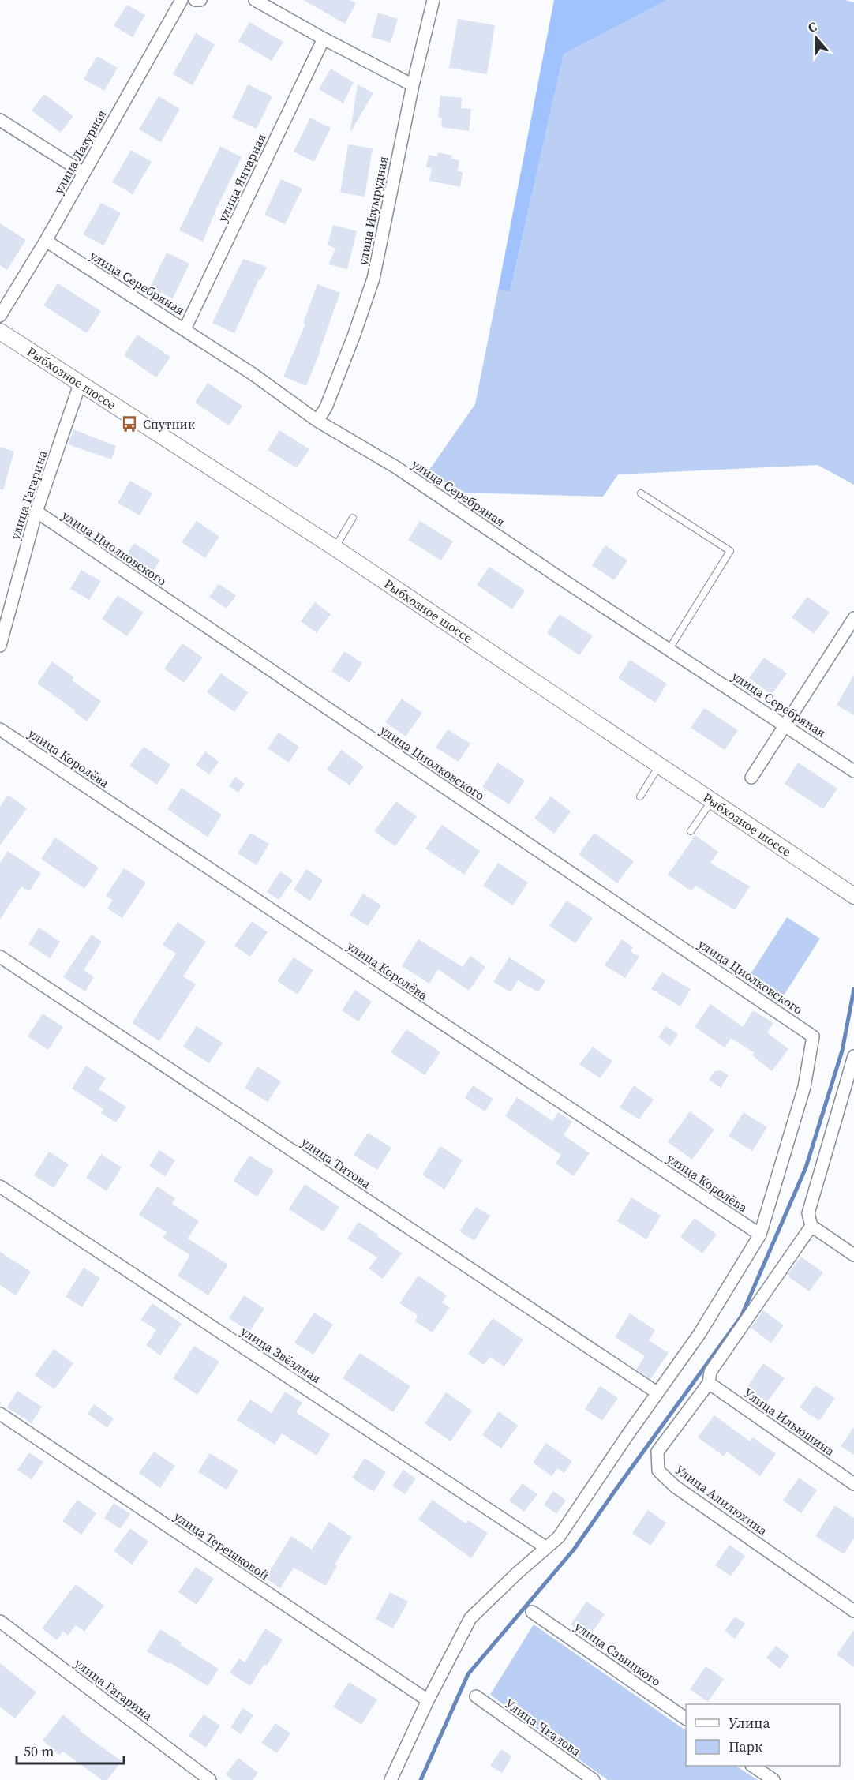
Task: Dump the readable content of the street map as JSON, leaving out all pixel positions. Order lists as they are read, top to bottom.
{
  "streets": {
    "street": [
      "улица Лазурная",
      "улица Янтарная",
      "улица Изумрудная",
      "улица Серебряная",
      "Рыбхозное шоссе",
      "улица Гагарина",
      "улица Циолковского",
      "улица Королёва",
      "улица Титова",
      "улица Звёздная",
      "Улица Ильюшина",
      "Улица Алилюхина",
      "улица Терешковой",
      "улица Савицкого",
      "Улица Чкалова"
    ]
  },
  "crossings": [
    ["улица Лазурная", "улица Серебряная"],
    ["улица Янтарная", "улица Серебряная"],
    ["улица Изумрудная", "улица Серебряная"],
    ["Рыбхозное шоссе", "улица Гагарина"],
    ["улица Гагарина", "улица Циолковского"],
    ["улица Циолковского", "улица Королёва"],
    ["Улица Ильюшина", "Улица Алилюхина"]
  ],
  "places": {
    "bus stop": ["Спутник"]
  },
  "legend": ["Улица", "Парк"],
  "scale_bar": "50 m",
  "north": "top"
}
